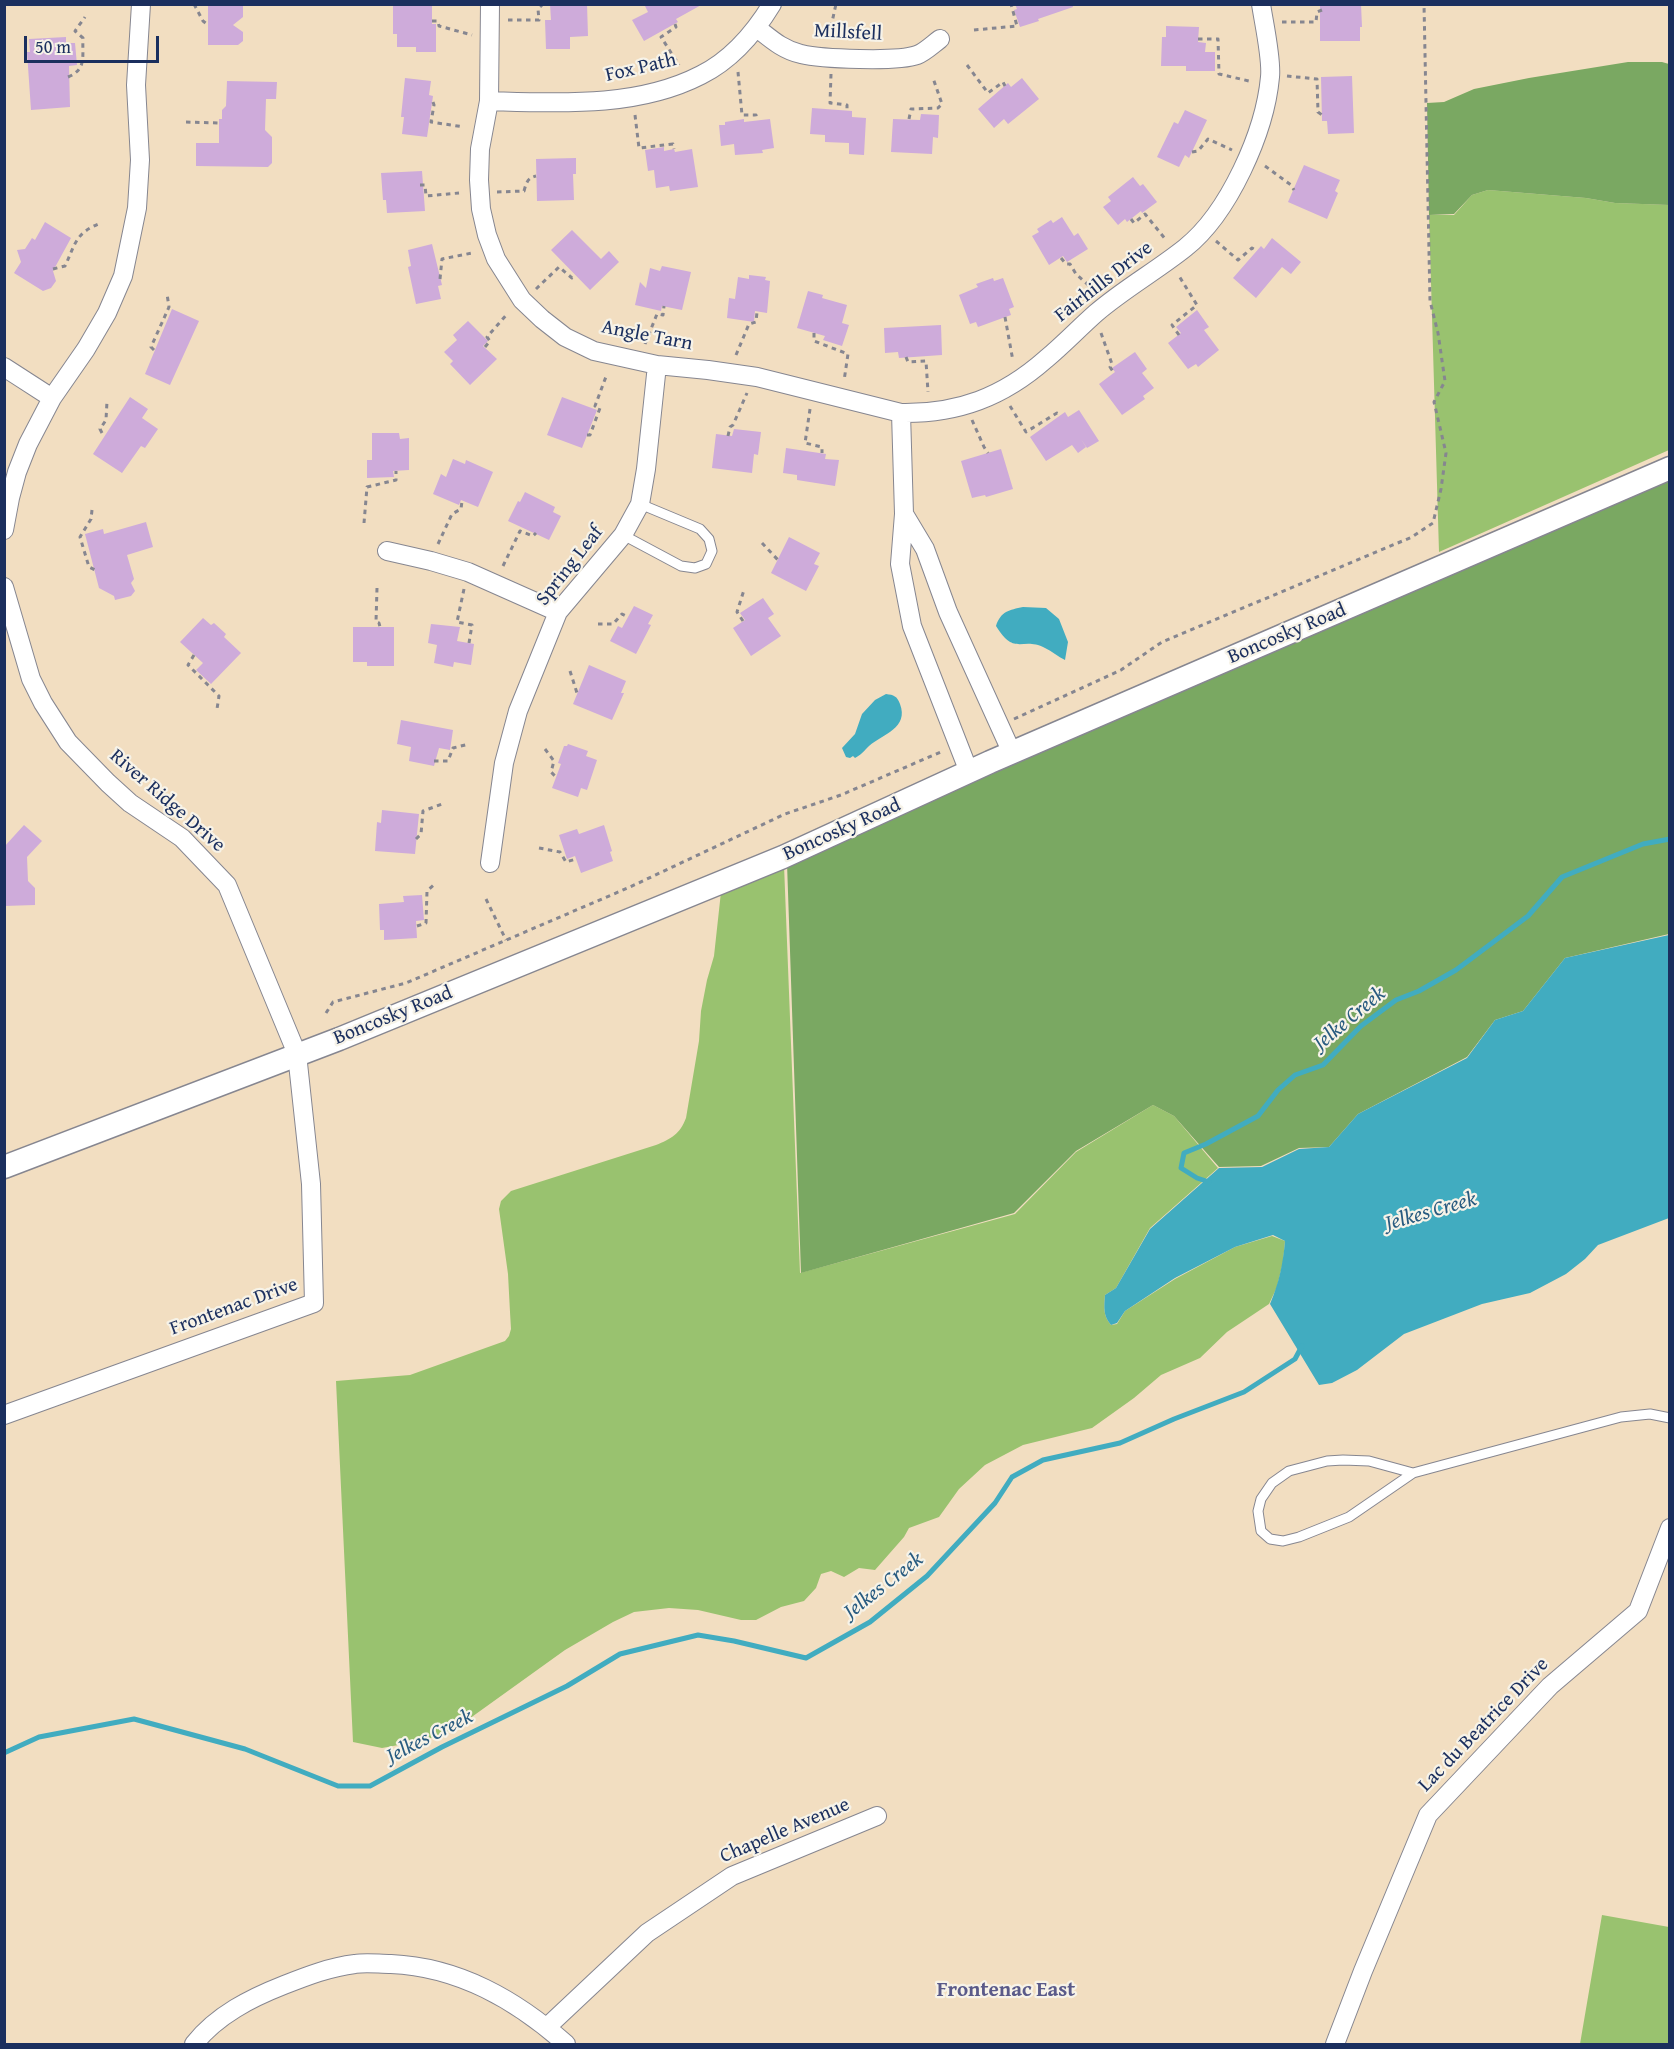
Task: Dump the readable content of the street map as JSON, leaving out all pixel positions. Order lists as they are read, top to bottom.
{
  "streets": {
    "street": [
      "Millsfell",
      "Fox Path",
      "Fairhills Drive",
      "Angle Tarn",
      "Spring Leaf",
      "Boncosky Road",
      "River Ridge Drive",
      "Frontenac Drive",
      "Lac du Beatrice Drive",
      "Chapelle Avenue"
    ]
  },
  "crossings": [
    ["Millsfell", "Fox Path"],
    ["Fox Path", "Angle Tarn"],
    ["Fairhills Drive", "Angle Tarn"],
    ["Angle Tarn", "Spring Leaf"],
    ["Boncosky Road", "River Ridge Drive"],
    ["Boncosky Road", "Frontenac Drive"],
    ["River Ridge Drive", "Frontenac Drive"]
  ],
  "districts": ["Frontenac East"],
  "water": ["Jelke Creek", "Jelkes Creek"],
  "scale_bar": "50 m"
}
